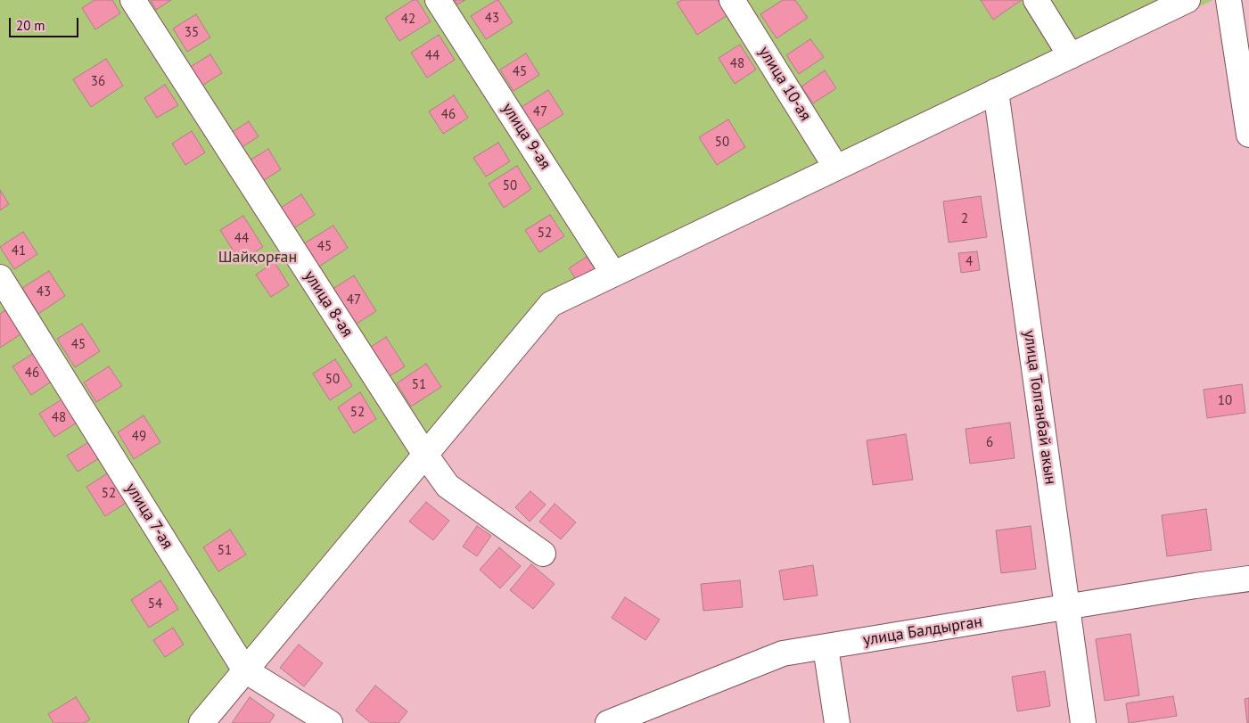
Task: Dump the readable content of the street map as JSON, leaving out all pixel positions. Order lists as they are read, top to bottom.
{
  "streets": {
    "street": [
      "улица 10-ая",
      "улица 9-ая",
      "улица 8-ая",
      "улица Толганбай акын",
      "улица 7-ая",
      "улица Балдырган"
    ]
  },
  "crossings": [
    ["улица Толганбай акын", "улица Балдырган"]
  ],
  "parks": ["Шайқорған"],
  "house_numbers": [
    "43",
    "42",
    "35",
    "44",
    "48",
    "45",
    "36",
    "47",
    "46",
    "50",
    "50",
    "2",
    "52",
    "44",
    "45",
    "41",
    "4",
    "43",
    "47",
    "45",
    "46",
    "50",
    "51",
    "10",
    "52",
    "48",
    "49",
    "6",
    "52",
    "51",
    "54"
  ],
  "scale_bar": "20 m"
}
